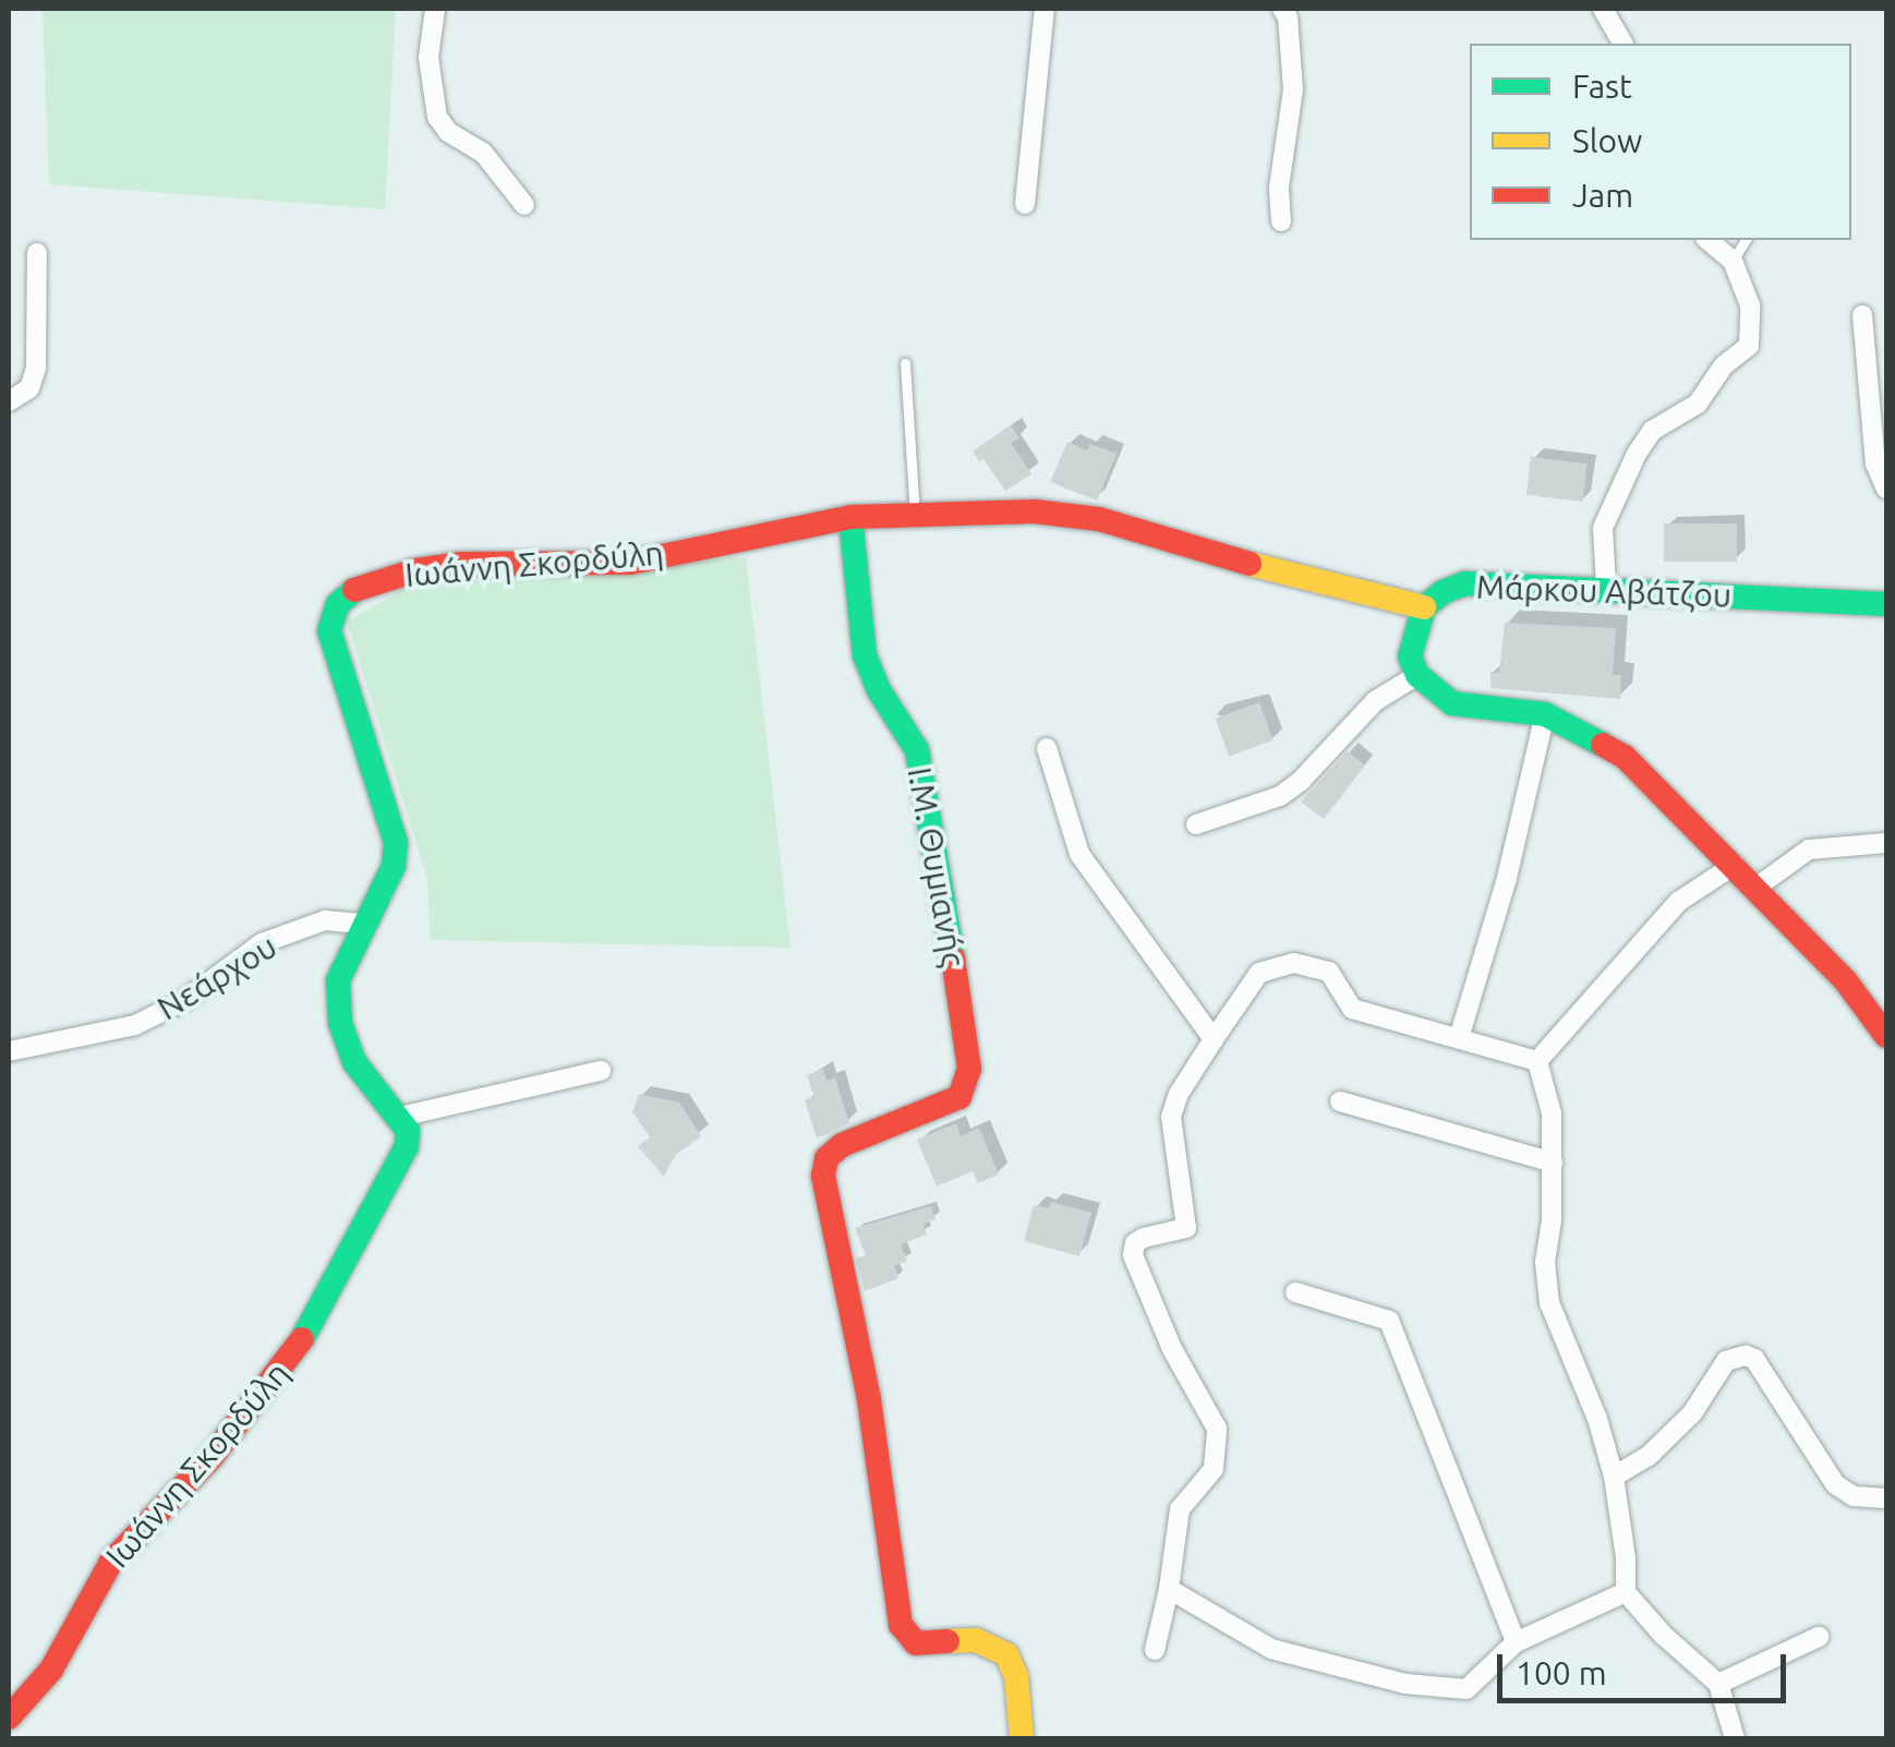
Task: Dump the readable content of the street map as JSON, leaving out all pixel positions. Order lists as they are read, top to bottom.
{
  "streets": {
    "street": [
      "Ιωάννη Σκορδύλη",
      "Μάρκου Αβάτζου",
      "Ι.Μ. Θυμιανής",
      "Νεάρχου"
    ]
  },
  "crossings": [
    ["Ιωάννη Σκορδύλη", "Μάρκου Αβάτζου"],
    ["Ιωάννη Σκορδύλη", "Ι.Μ. Θυμιανής"],
    ["Ιωάννη Σκορδύλη", "Νεάρχου"]
  ],
  "legend": ["Fast", "Slow", "Jam"],
  "scale_bar": "100 m"
}
